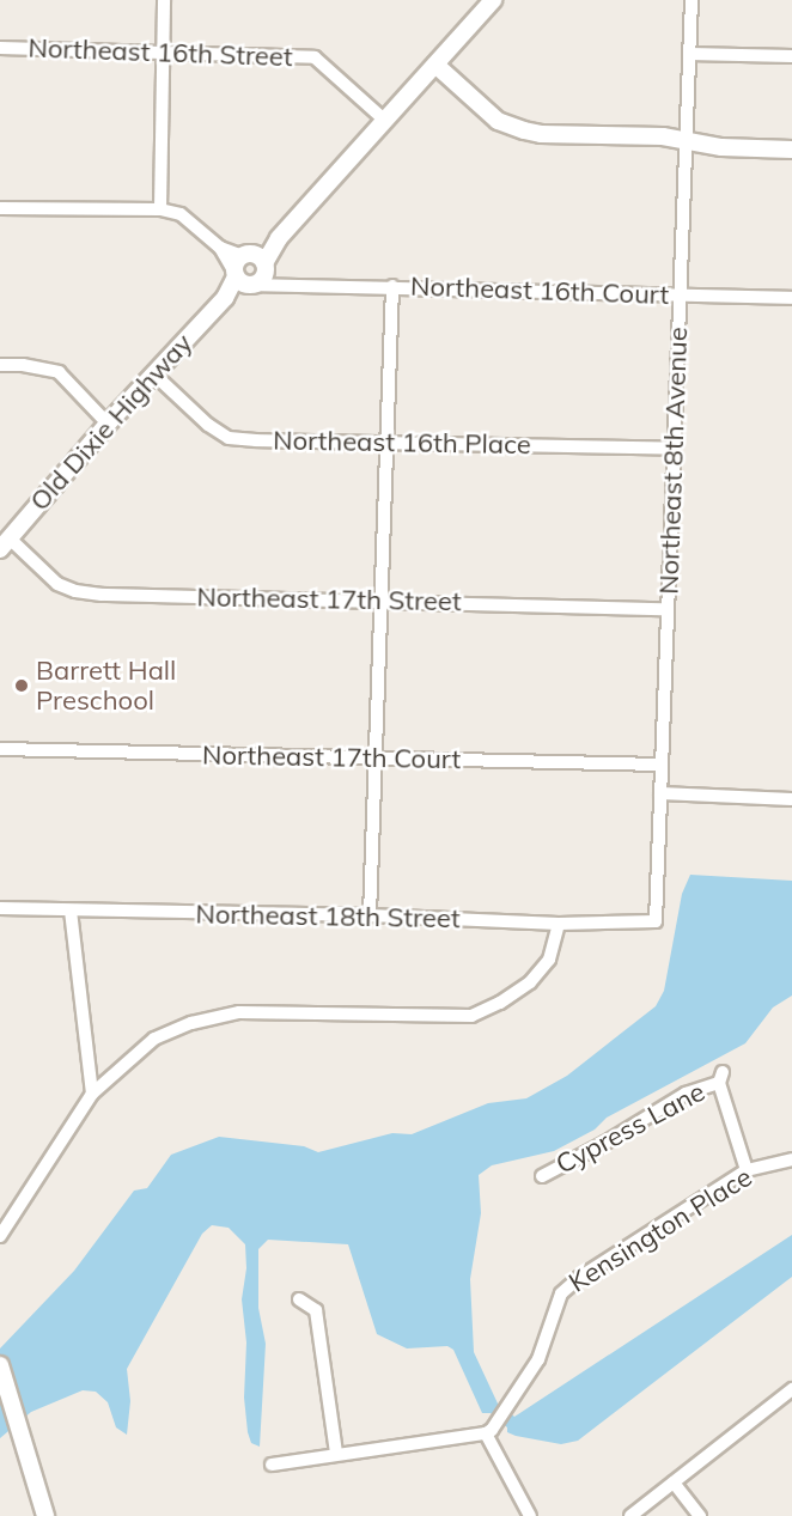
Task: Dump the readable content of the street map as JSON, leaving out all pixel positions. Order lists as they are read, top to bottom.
{
  "streets": {
    "street": [
      "Northeast 16th Street",
      "Northeast 16th Court",
      "Old Dixie Highway",
      "Northeast 16th Place",
      "Northeast 8th Avenue",
      "Northeast 17th Street",
      "Northeast 17th Court",
      "Northeast 18th Street",
      "Cypress Lane",
      "Kensington Place"
    ]
  },
  "crossings": [
    ["Northeast 16th Court", "Old Dixie Highway"],
    ["Northeast 16th Court", "Northeast 8th Avenue"],
    ["Old Dixie Highway", "Northeast 16th Place"],
    ["Old Dixie Highway", "Northeast 17th Street"],
    ["Northeast 16th Place", "Northeast 8th Avenue"],
    ["Northeast 8th Avenue", "Northeast 17th Street"],
    ["Northeast 8th Avenue", "Northeast 17th Court"],
    ["Northeast 8th Avenue", "Northeast 18th Street"],
    ["Cypress Lane", "Kensington Place"]
  ],
  "places": ["Barrett Hall Preschool"]
}
